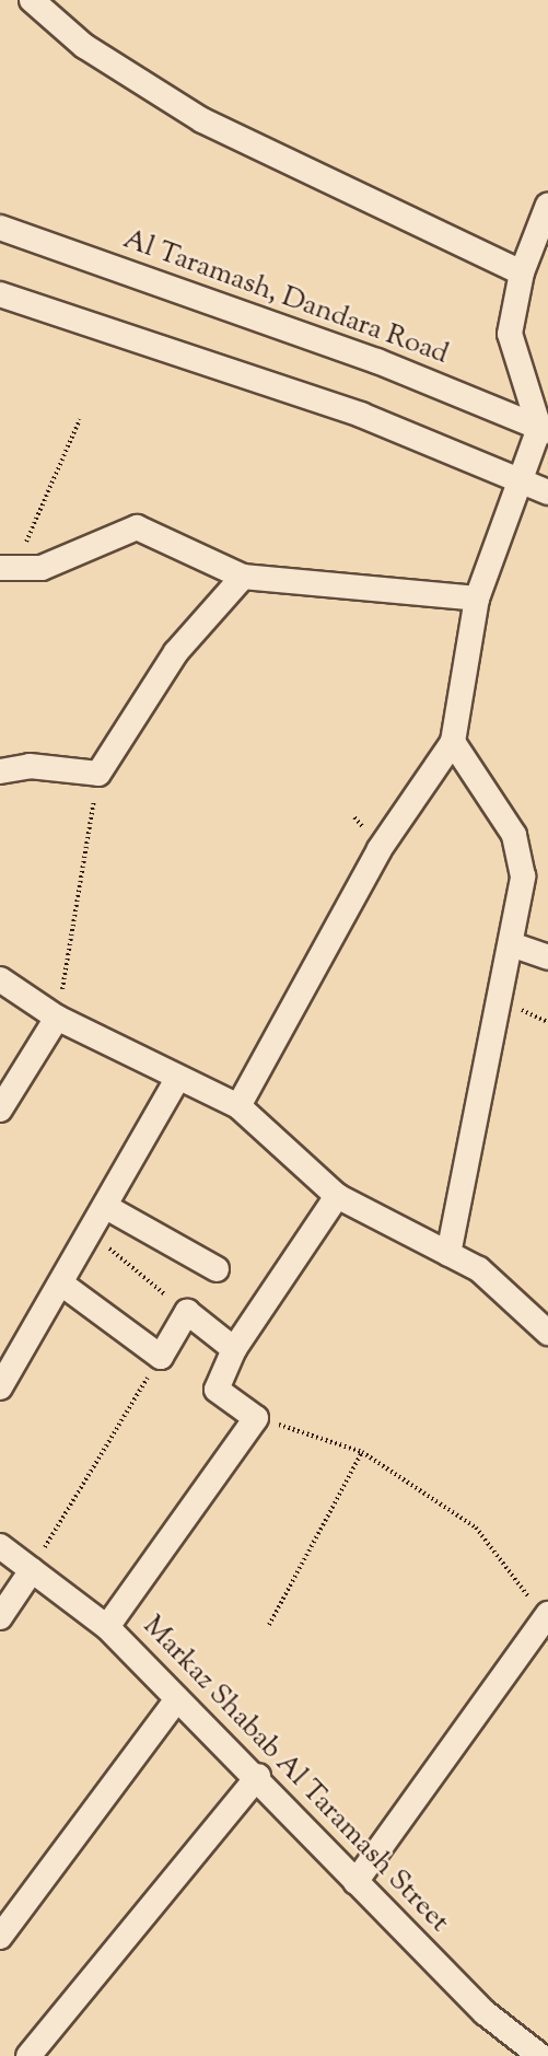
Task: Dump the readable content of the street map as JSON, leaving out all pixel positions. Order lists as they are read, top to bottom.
{
  "streets": {
    "street": ["Al Taramash, Dandara Road", "Markaz Shabab Al Taramash Street"]
  }
}
